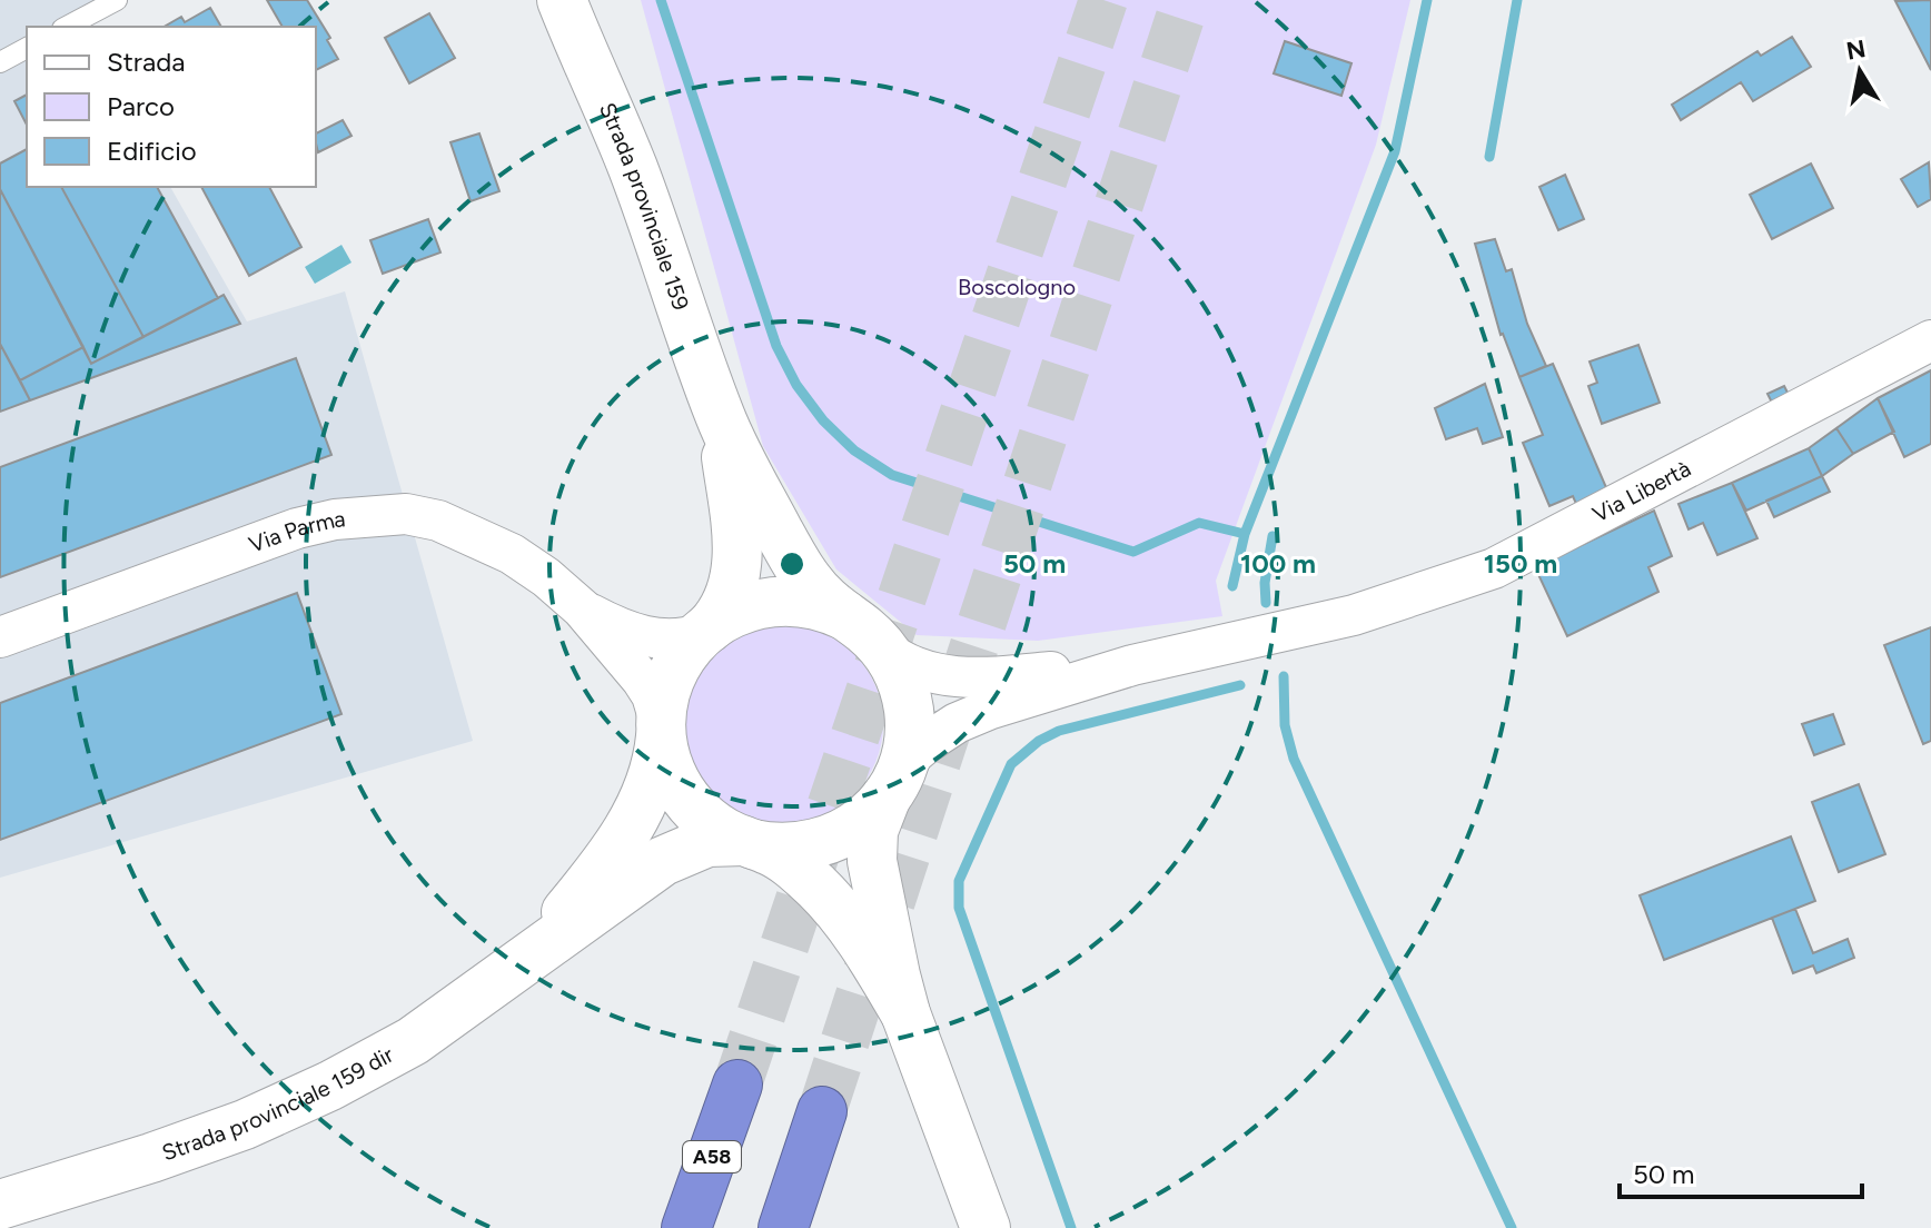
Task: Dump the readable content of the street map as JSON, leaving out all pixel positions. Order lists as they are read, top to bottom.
{
  "streets": {
    "highway": ["A58"],
    "street": [
      "Strada provinciale 159",
      "Via Libertà",
      "Via Parma",
      "Strada provinciale 159 dir"
    ]
  },
  "crossings": [
    ["Strada provinciale 159", "Strada provinciale 159 dir"]
  ],
  "parks": ["Boscologno"],
  "legend": ["Strada", "Parco", "Edificio"],
  "scale_bar": "50 m",
  "north": "top",
  "rings": ["50 m", "100 m", "150 m"]
}
